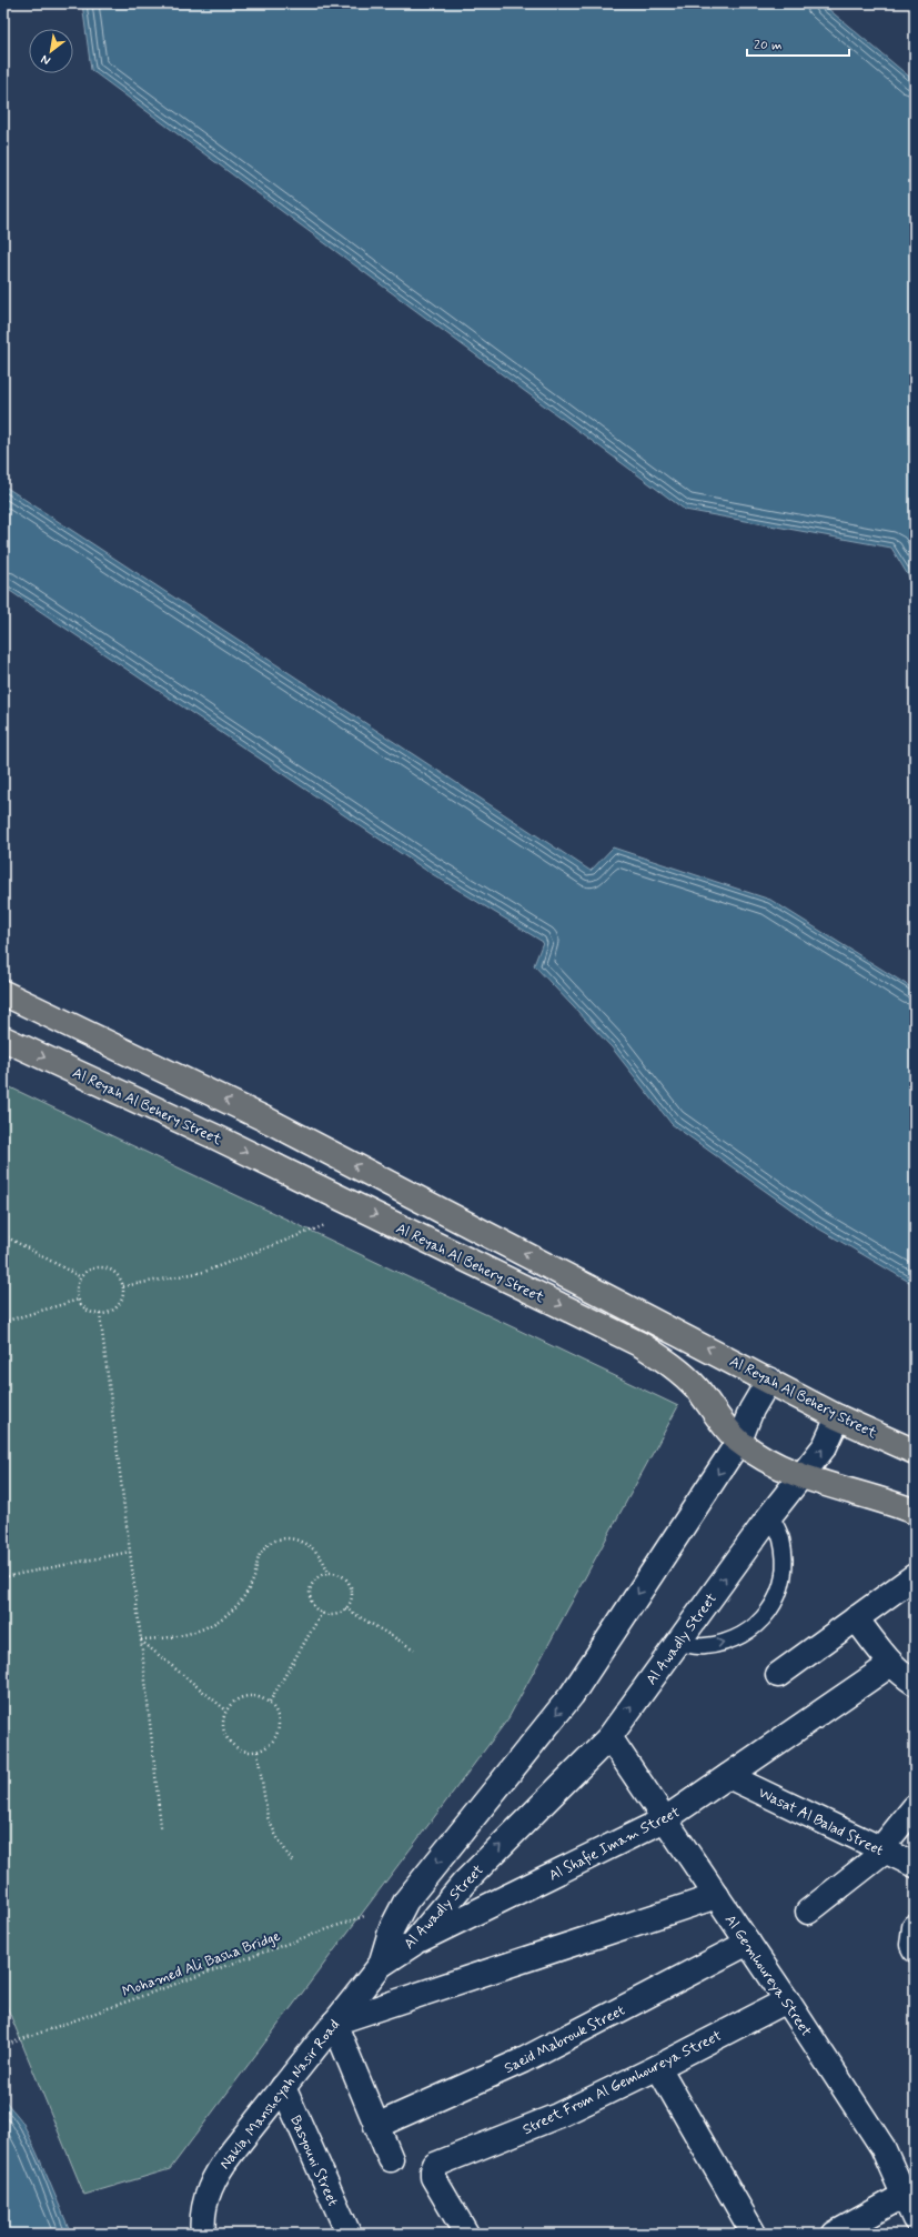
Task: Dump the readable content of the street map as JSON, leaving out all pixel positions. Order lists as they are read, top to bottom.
{
  "streets": {
    "main road": ["Al Reyah Al Behery Street"],
    "street": [
      "Al Awadly Street",
      "Wasat Al Balad Street",
      "Al Shafie Imam Street",
      "Al Gemhoureya Street",
      "Saeid Mabrouk Street",
      "Street From Al Gemhoureya Street",
      "Nakla, Mansheyah Nasir Road",
      "Basyouni Street"
    ],
    "path": ["Mohamed Ali Basha Bridge"]
  },
  "crossings": [
    ["Al Reyah Al Behery Street", "Al Awadly Street"],
    ["Al Awadly Street", "Al Shafie Imam Street"],
    ["Al Awadly Street", "Mohamed Ali Basha Bridge"],
    ["Al Awadly Street", "Al Gemhoureya Street"],
    ["Al Awadly Street", "Nakla, Mansheyah Nasir Road"],
    ["Wasat Al Balad Street", "Al Shafie Imam Street"],
    ["Al Shafie Imam Street", "Al Gemhoureya Street"],
    ["Al Gemhoureya Street", "Saeid Mabrouk Street"],
    ["Al Gemhoureya Street", "Street From Al Gemhoureya Street"],
    ["Nakla, Mansheyah Nasir Road", "Basyouni Street"]
  ],
  "scale_bar": "20 m",
  "north": "bottom left"
}
